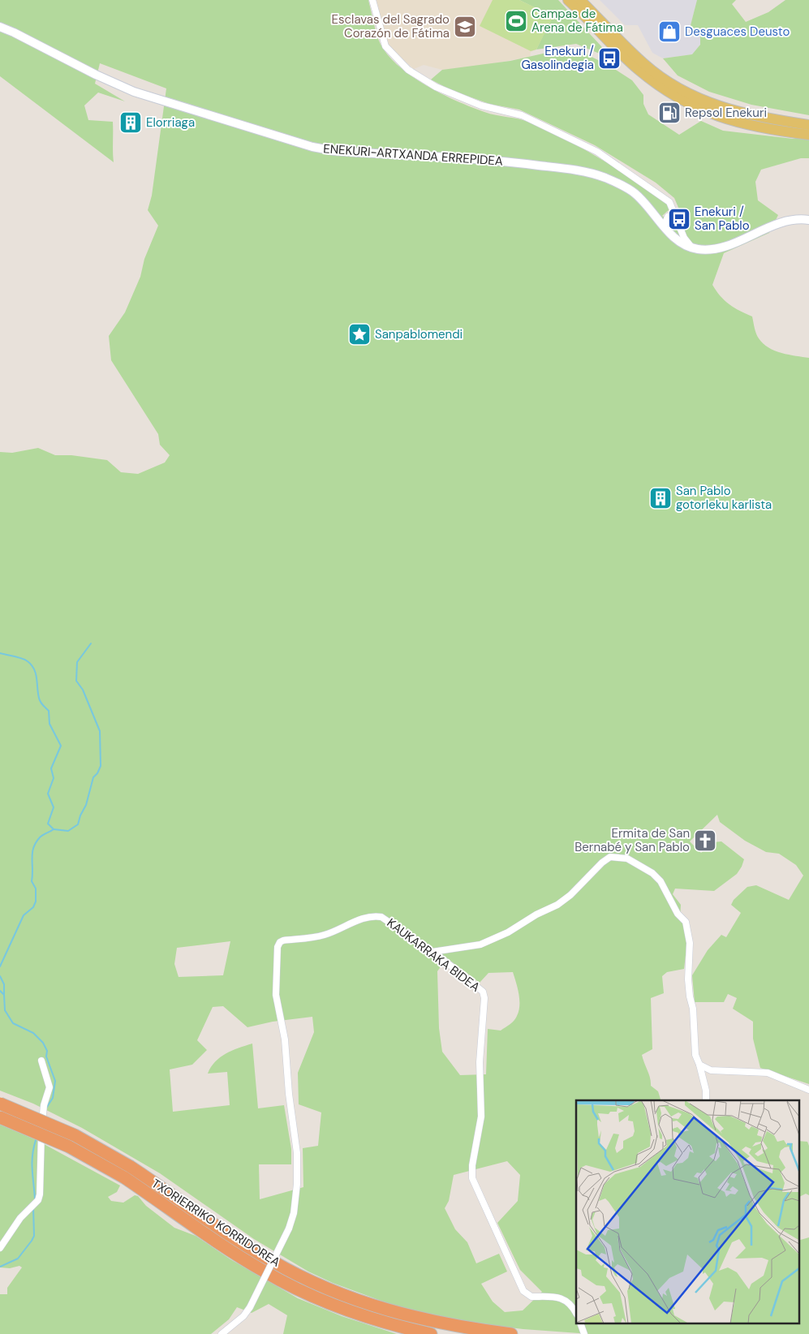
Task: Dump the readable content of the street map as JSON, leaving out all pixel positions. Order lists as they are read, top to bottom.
{
  "streets": {
    "highway": ["TXORIERRIKO KORRIDOREA"],
    "street": ["ENEKURI-ARTXANDA ERREPIDEA", "KAUKARRAKA BIDEA"]
  },
  "places": {
    "sports": ["Campas de Arena de Fátima"],
    "school or university": ["Esclavas del Sagrado Corazón de Fátima"],
    "shop": ["Desguaces Deusto"],
    "bus stop": ["Enekuri / Gasolindegia", "Enekuri / San Pablo"],
    "fuel station": ["Repsol Enekuri"],
    "building": ["Elorriaga", "San Pablo gotorleku karlista"],
    "place": ["Sanpablomendi"],
    "church": ["Ermita de San Bernabé y San Pablo"]
  }
}
